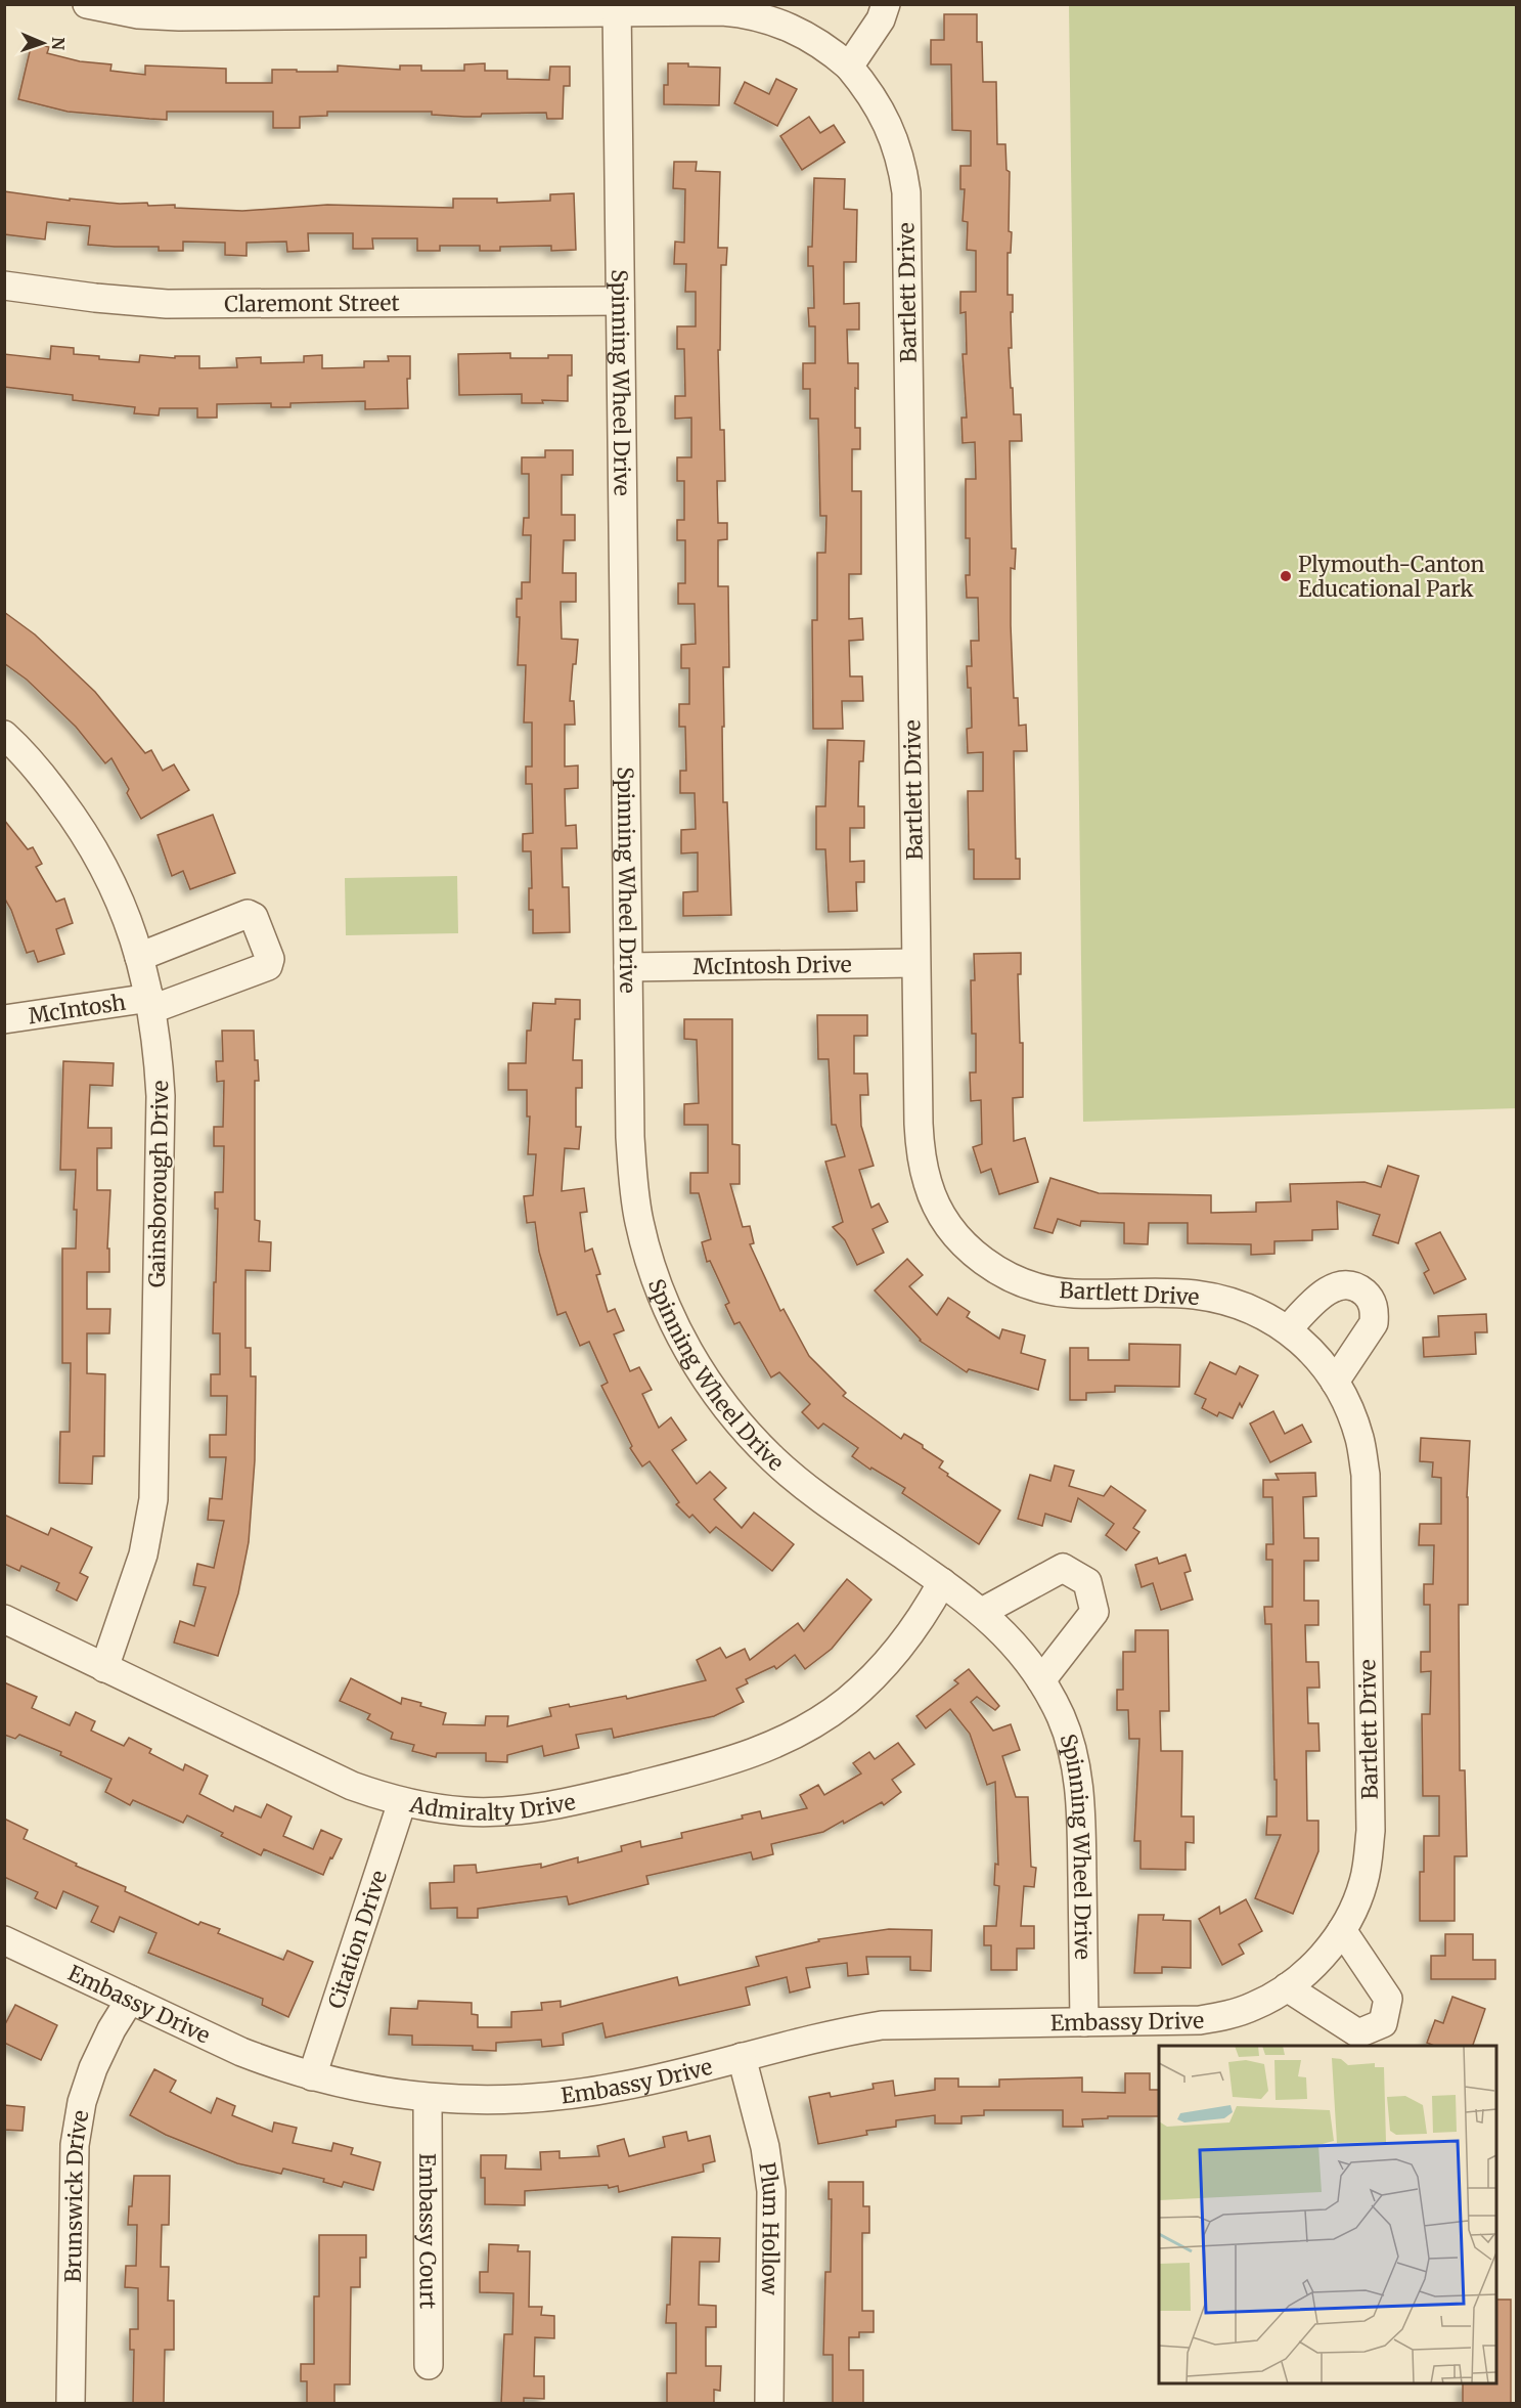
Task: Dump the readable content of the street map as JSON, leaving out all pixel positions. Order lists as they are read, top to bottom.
{
  "streets": {
    "street": [
      "Bartlett Drive",
      "Claremont Street",
      "Spinning Wheel Drive",
      "McIntosh Drive",
      "McIntosh",
      "Gainsborough Drive",
      "Admiralty Drive",
      "Citation Drive",
      "Embassy Drive",
      "Brunswick Drive",
      "Plum Hollow",
      "Embassy Court"
    ]
  },
  "crossings": [
    ["Bartlett Drive", "Spinning Wheel Drive"],
    ["Bartlett Drive", "McIntosh Drive"],
    ["Bartlett Drive", "Embassy Drive"],
    ["Claremont Street", "Spinning Wheel Drive"],
    ["Spinning Wheel Drive", "McIntosh Drive"],
    ["Spinning Wheel Drive", "Admiralty Drive"],
    ["Spinning Wheel Drive", "Embassy Drive"],
    ["McIntosh", "Gainsborough Drive"],
    ["Gainsborough Drive", "Admiralty Drive"],
    ["Admiralty Drive", "Citation Drive"],
    ["Citation Drive", "Embassy Drive"],
    ["Embassy Drive", "Brunswick Drive"],
    ["Embassy Drive", "Plum Hollow"],
    ["Embassy Drive", "Embassy Court"]
  ],
  "places": ["Plymouth-Canton Educational Park"],
  "north": "right"
}
